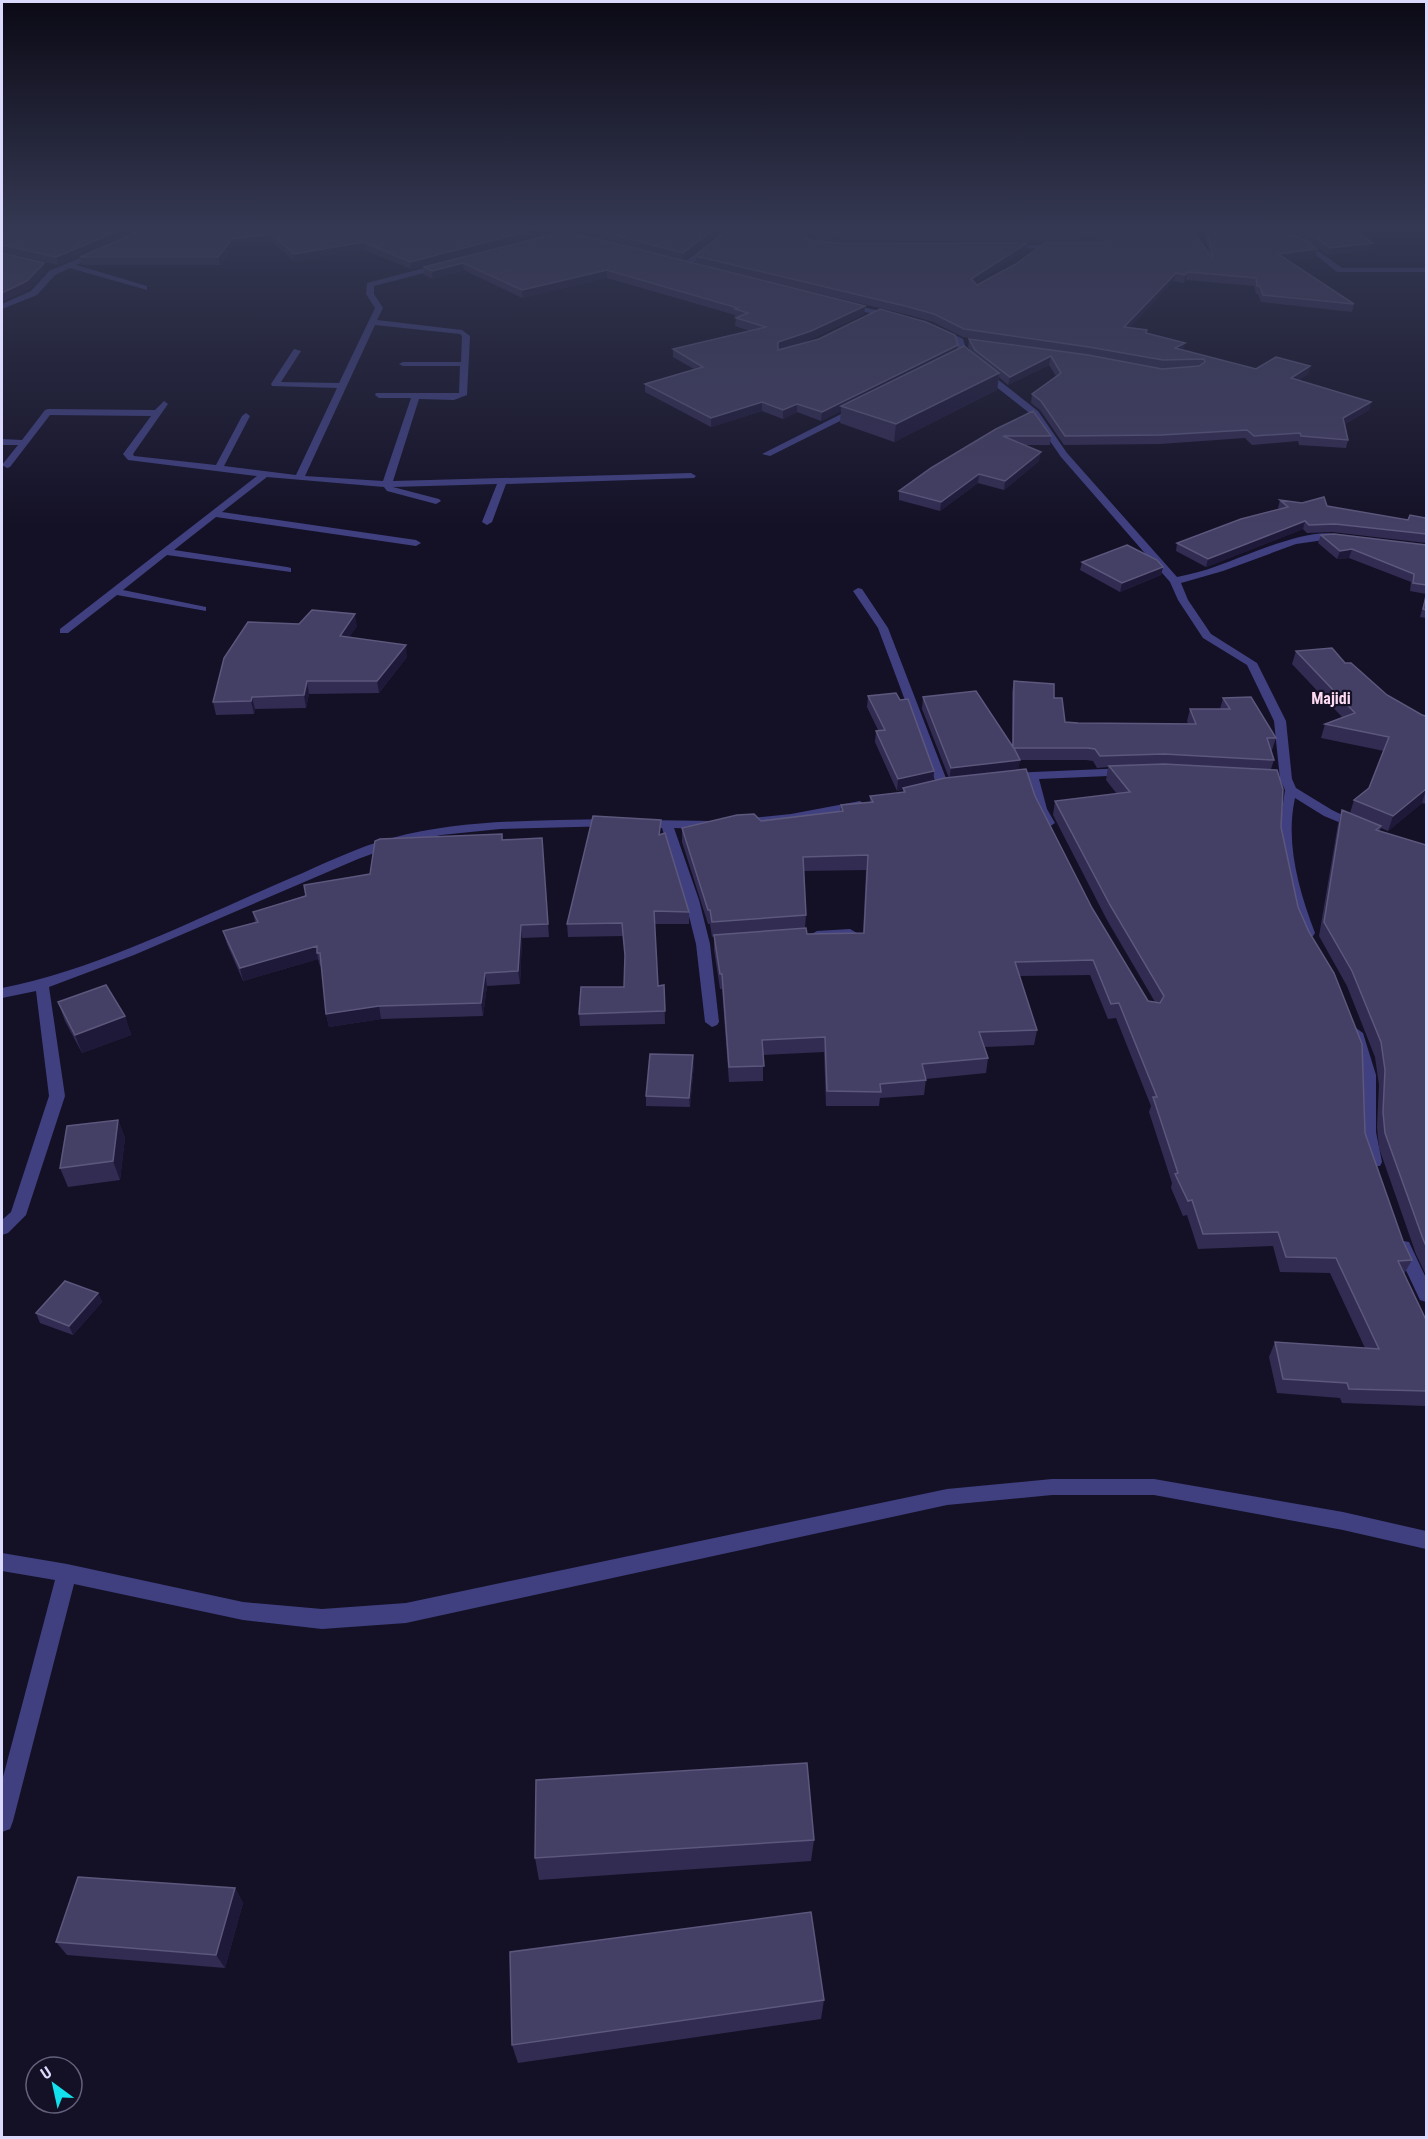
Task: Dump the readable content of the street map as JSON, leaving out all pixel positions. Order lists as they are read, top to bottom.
{
  "districts": ["Majidi"],
  "north": "top left"
}
